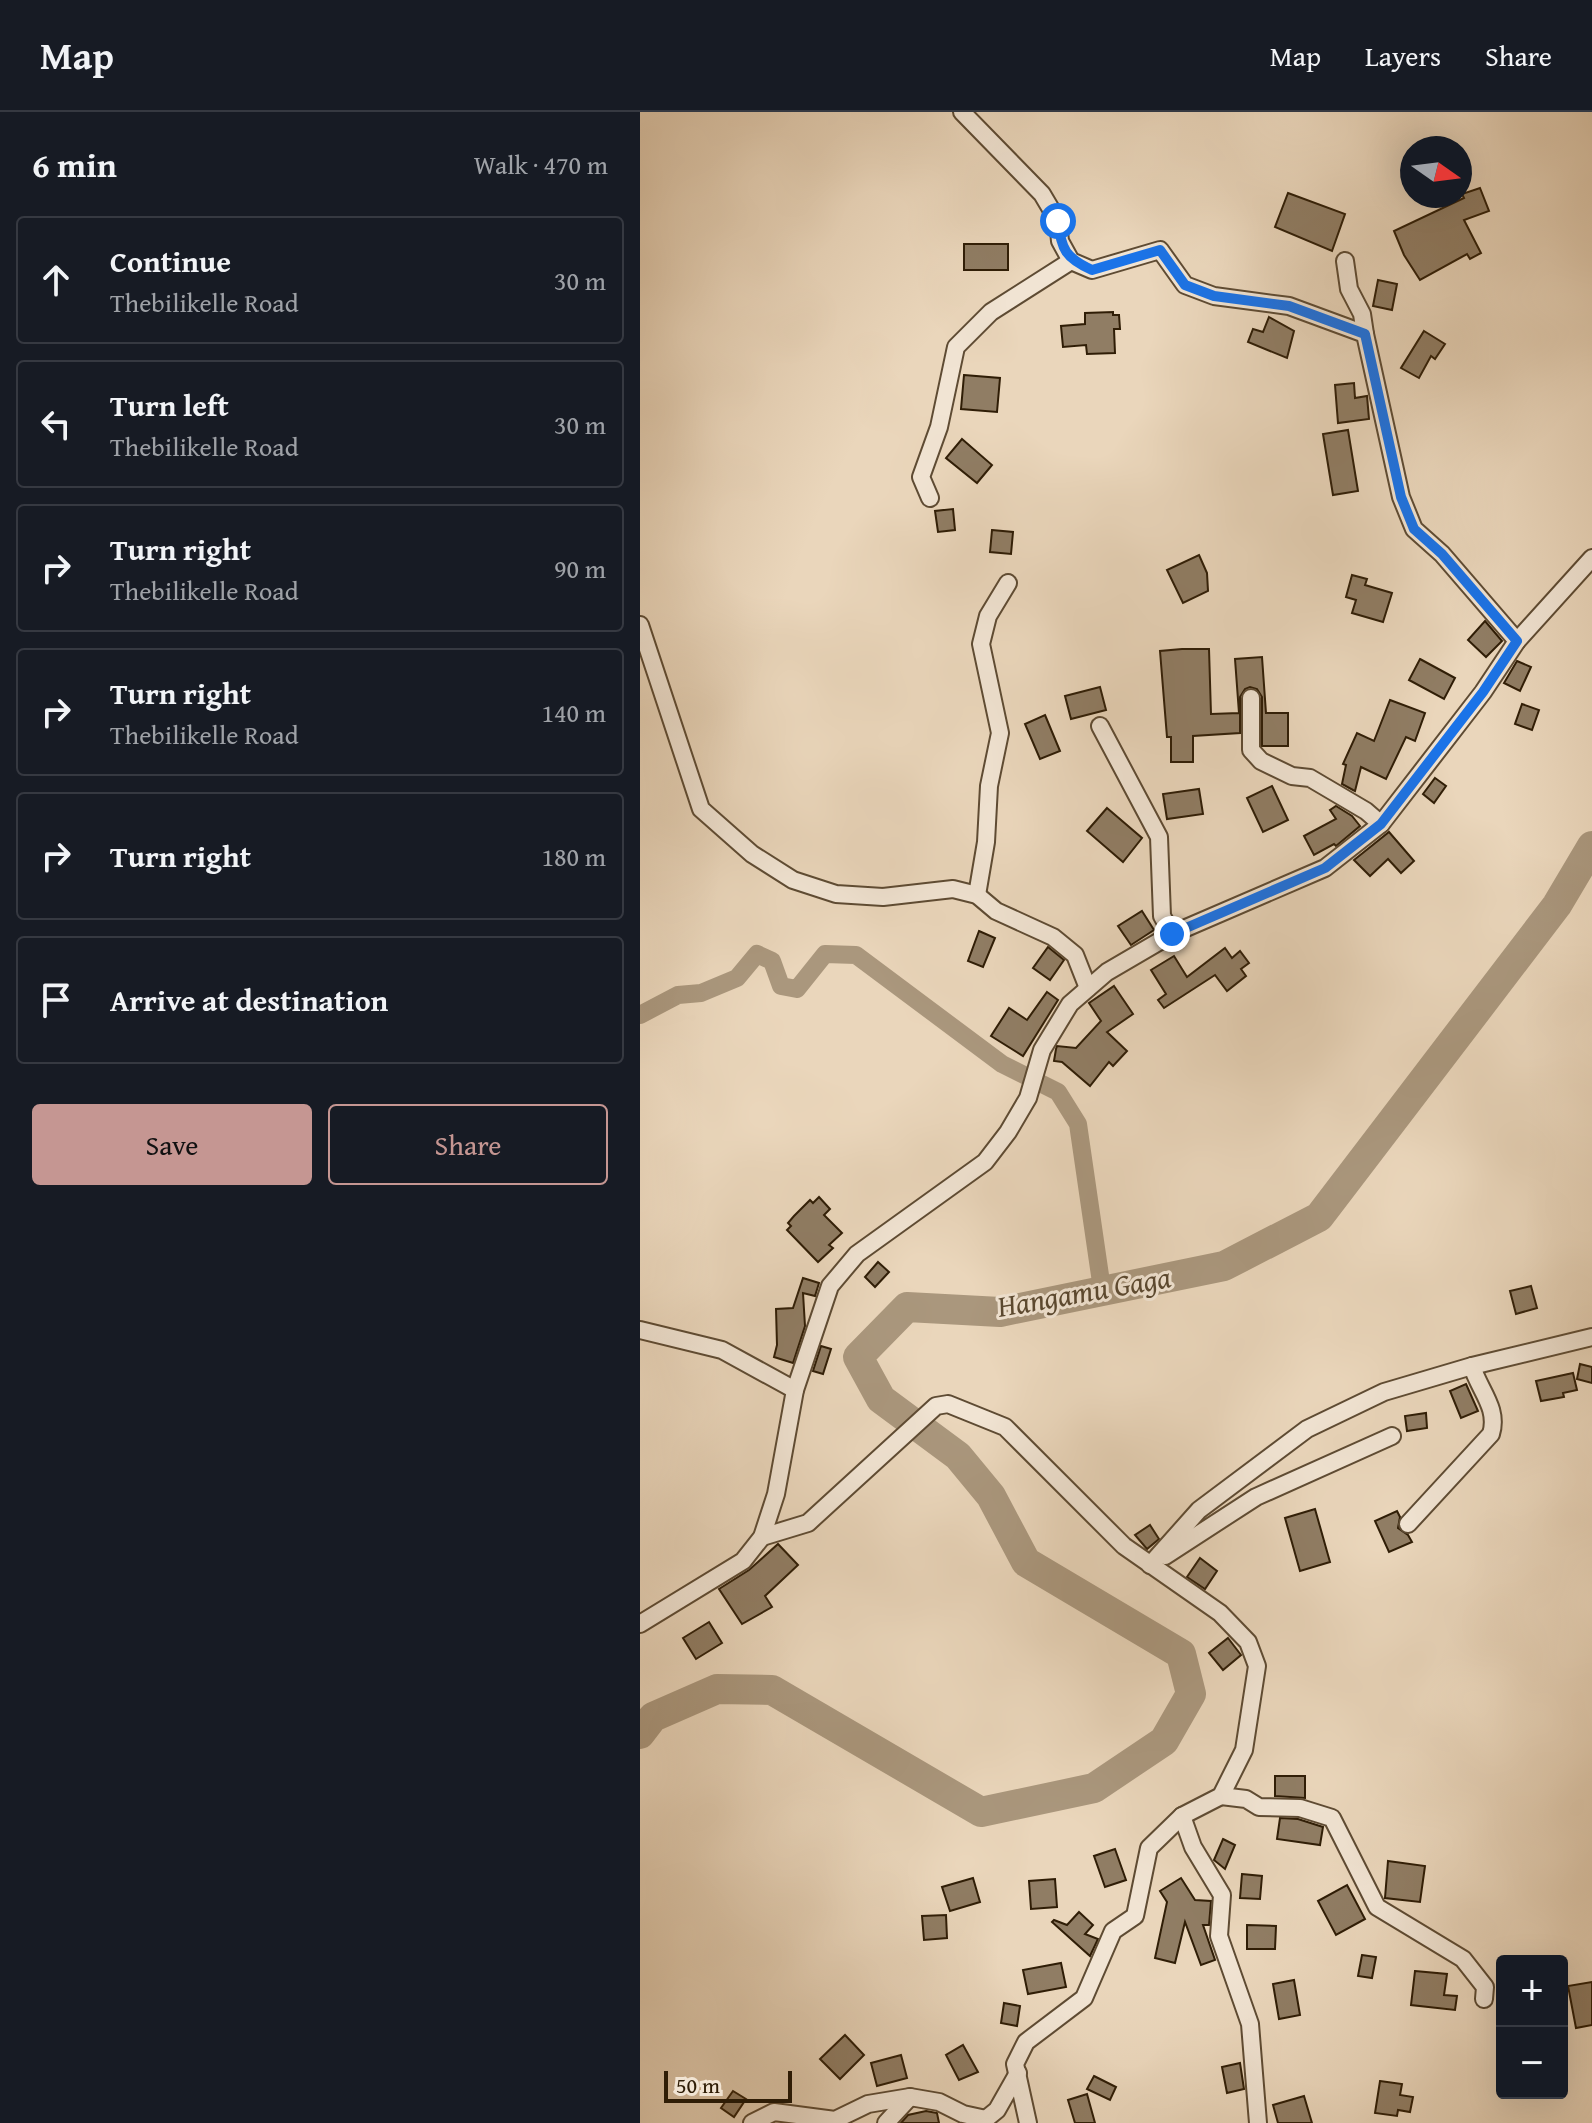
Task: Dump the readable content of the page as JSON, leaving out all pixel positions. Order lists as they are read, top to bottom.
{
  "water": ["Hangamu Gaga"],
  "scale_bar": "50 m",
  "north": "right",
  "page": {
    "header": "Map",
    "nav": ["Map", "Layers", "Share"],
    "heading": ["6 min", "Walk · 470 m"],
    "list": [
      ["Continue", "Thebilikelle Road", "30 m"],
      ["Turn left", "Thebilikelle Road", "30 m"],
      ["Turn right", "Thebilikelle Road", "90 m"],
      ["Turn right", "Thebilikelle Road", "140 m"],
      ["Turn right", "180 m"],
      "Arrive at destination"
    ],
    "buttons": ["Save", "Share"],
    "map_buttons": ["+", "−"],
    "scale": "50 m"
  }
}
